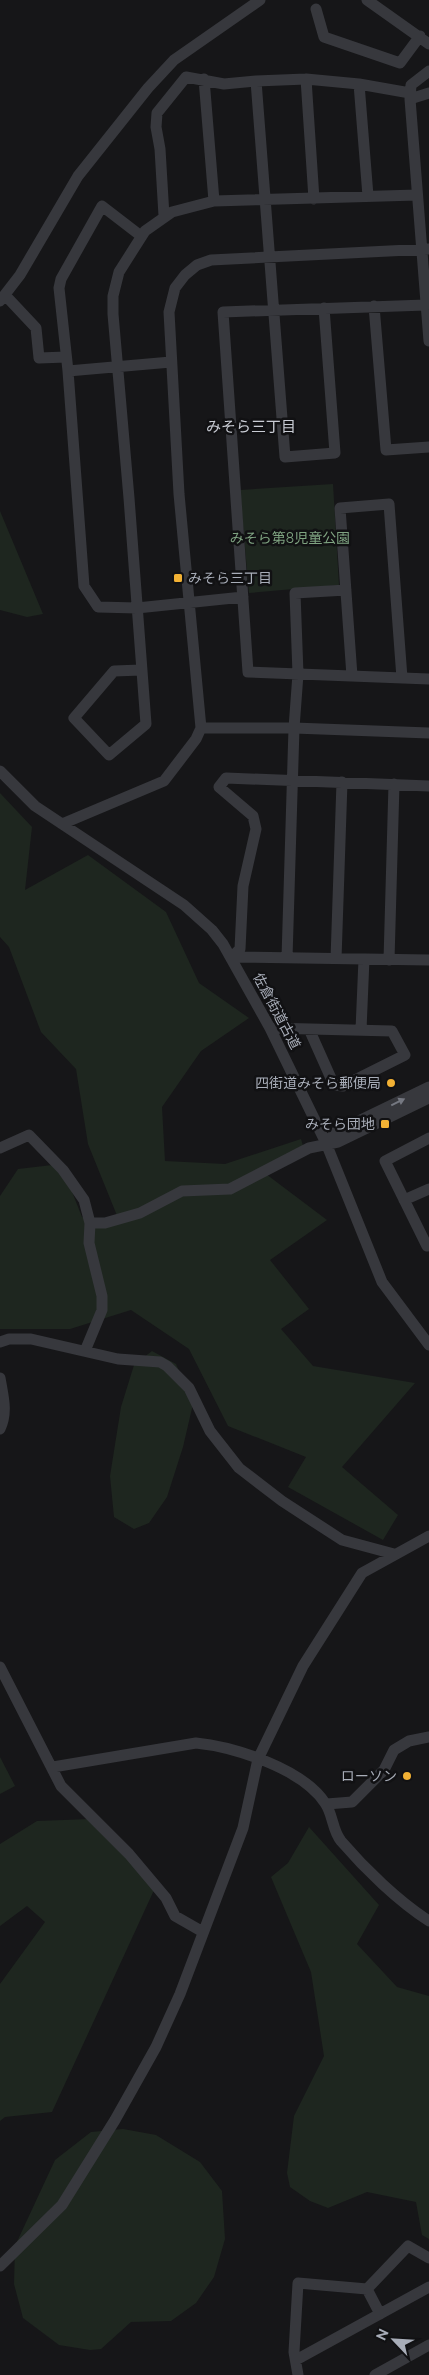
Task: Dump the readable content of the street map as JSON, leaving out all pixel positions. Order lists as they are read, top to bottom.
{
  "streets": {
    "street": ["佐倉街道古道"]
  },
  "districts": ["みそら三丁目"],
  "parks": ["みそら第8児童公園"],
  "places": {
    "transit": ["みそら三丁目", "みそら団地"],
    "other": ["四街道みそら郵便局", "ローソン"]
  },
  "north": "top left"
}
